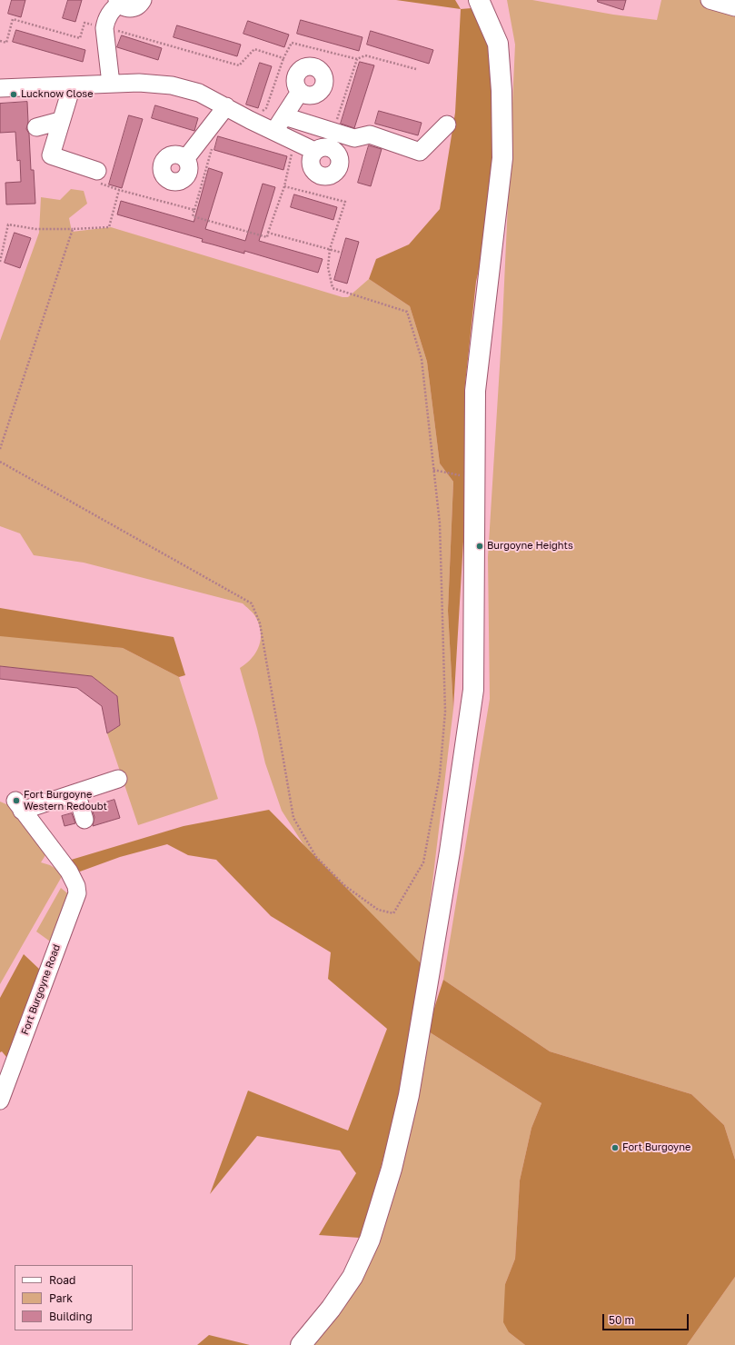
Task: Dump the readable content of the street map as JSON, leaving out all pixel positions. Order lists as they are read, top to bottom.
{
  "streets": {
    "street": ["Fort Burgoyne Road"]
  },
  "places": [
    "Lucknow Close",
    "Burgoyne Heights",
    "Fort Burgoyne Western Redoubt",
    "Fort Burgoyne"
  ],
  "legend": ["Road", "Park", "Building"],
  "scale_bar": "50 m"
}
